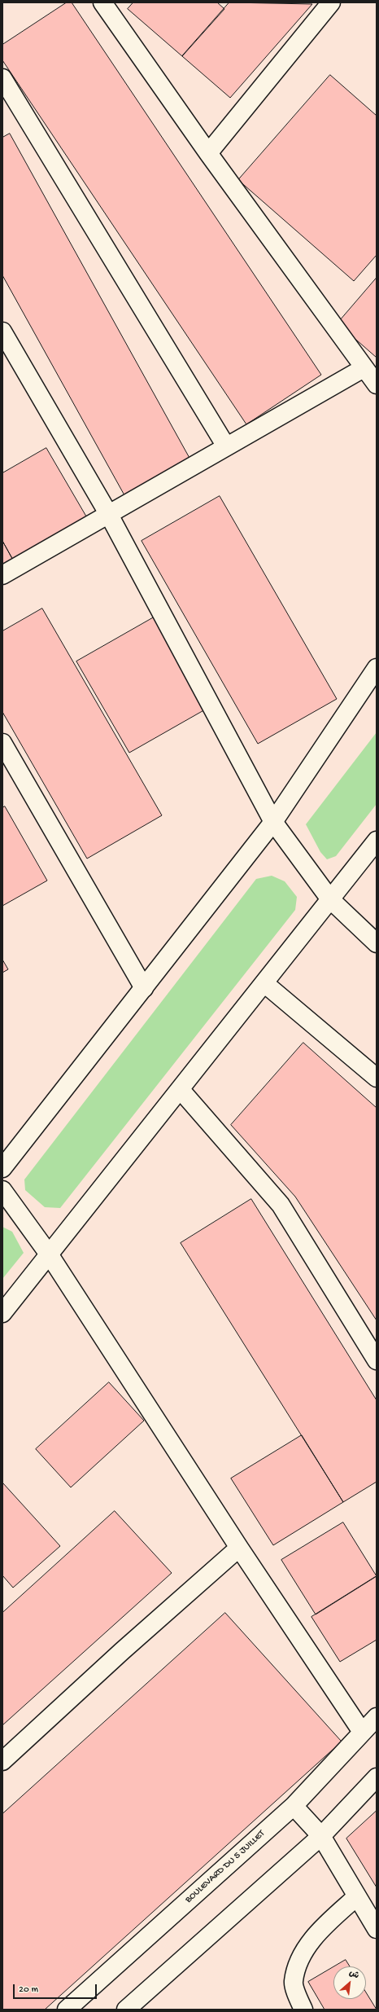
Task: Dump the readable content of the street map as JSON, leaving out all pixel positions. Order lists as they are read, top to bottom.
{
  "streets": {
    "street": ["BOULEVARD DU 5 JUILLET"]
  },
  "scale_bar": "20 m",
  "north": "top right"
}
